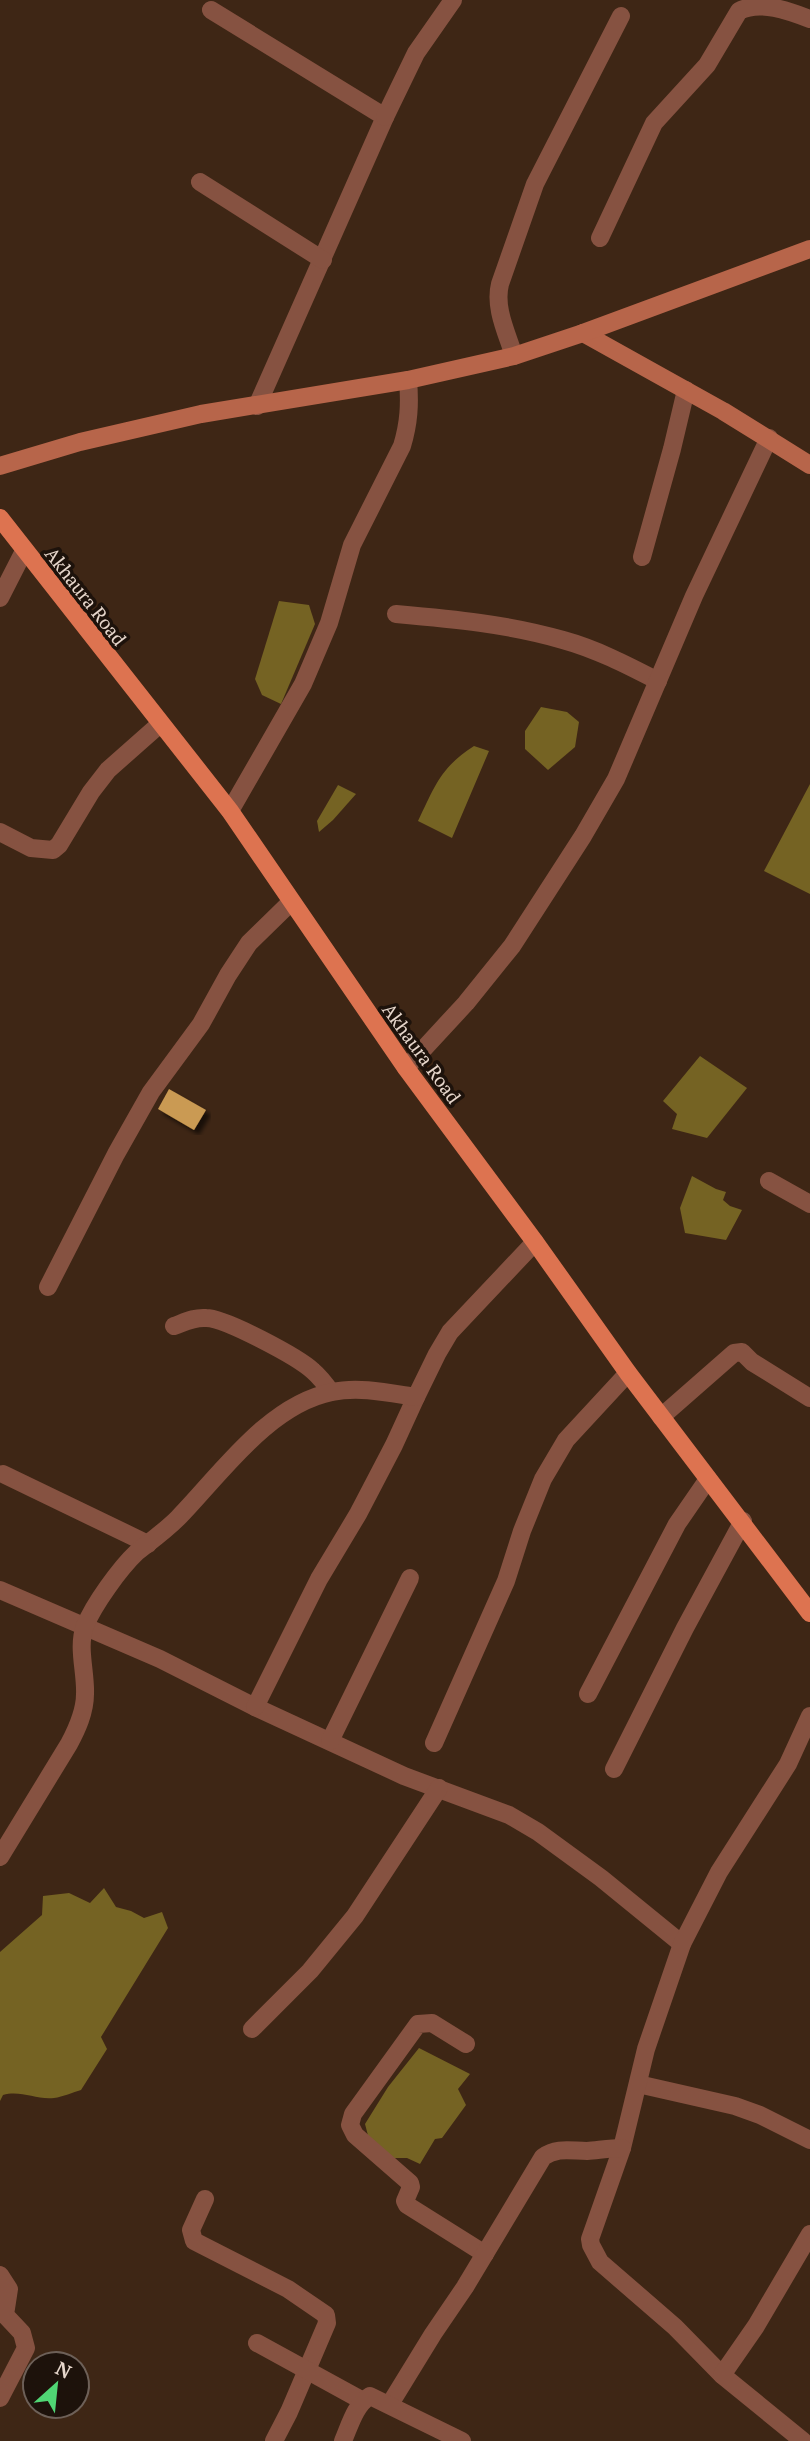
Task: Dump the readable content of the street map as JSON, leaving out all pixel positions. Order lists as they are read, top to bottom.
{
  "streets": {
    "main road": ["Akhaura Road"]
  },
  "north": "top right"
}
